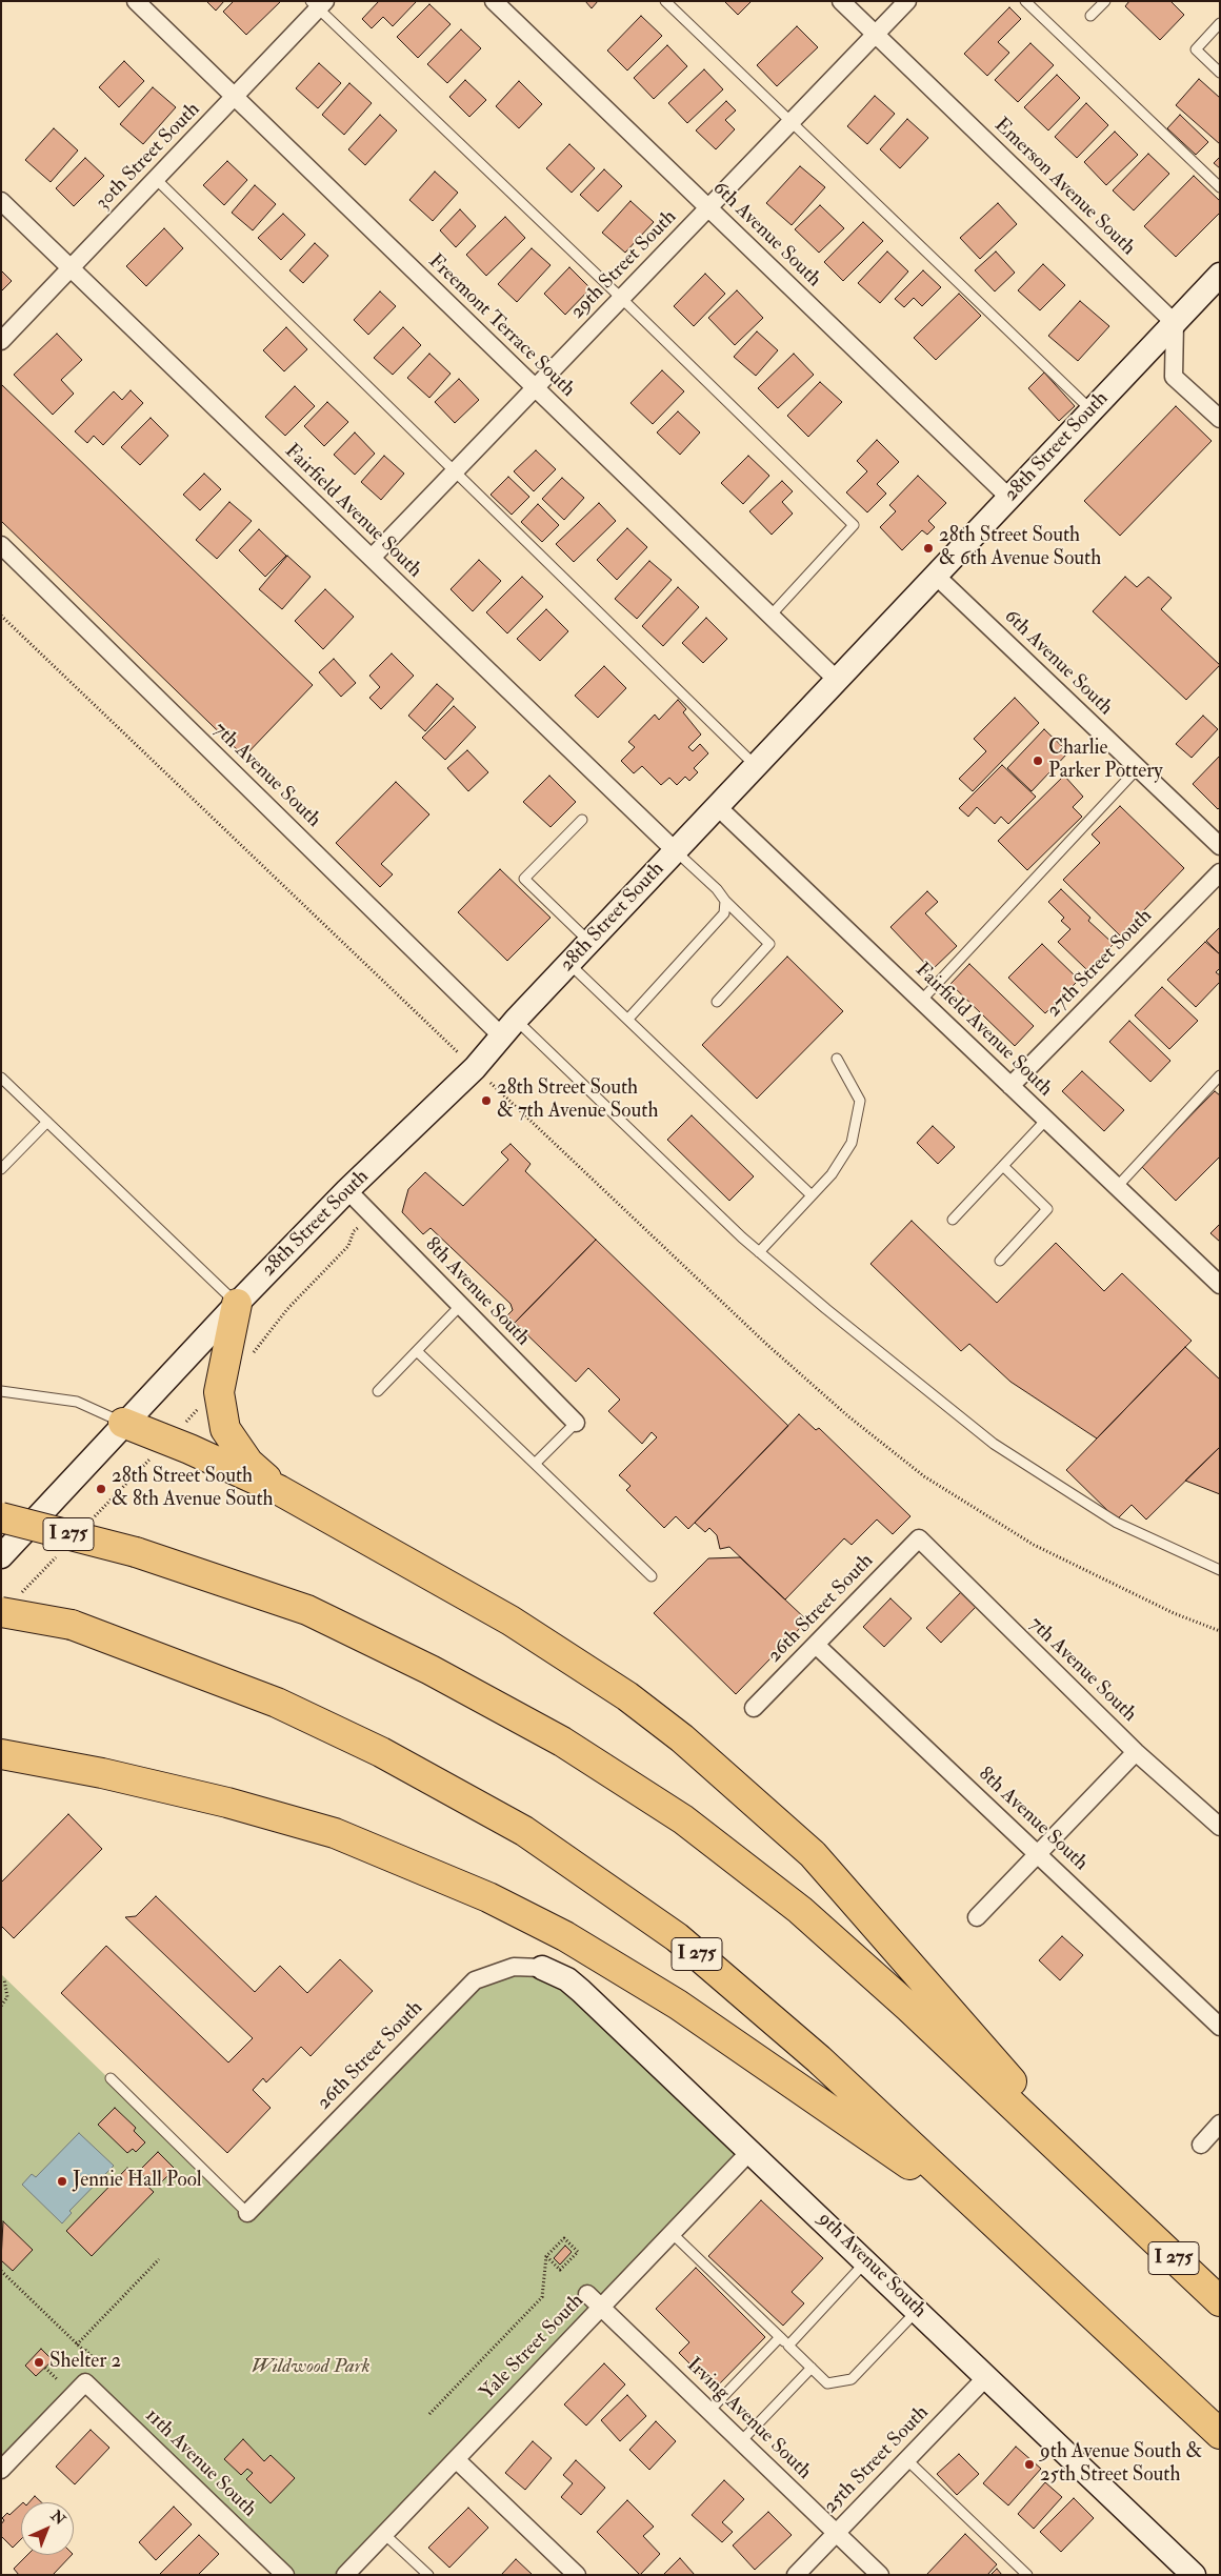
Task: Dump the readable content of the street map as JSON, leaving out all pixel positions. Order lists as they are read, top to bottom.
{
  "streets": {
    "highway": ["I 275"],
    "street": [
      "30th Street South",
      "Emerson Avenue South",
      "6th Avenue South",
      "29th Street South",
      "Freemont Terrace South",
      "28th Street South",
      "Fairfield Avenue South",
      "7th Avenue South",
      "27th Street South",
      "8th Avenue South",
      "26th Street South",
      "9th Avenue South",
      "Yale Street South",
      "Irving Avenue South",
      "25th Street South",
      "11th Avenue South"
    ]
  },
  "crossings": [
    ["30th Street South", "Freemont Terrace South"],
    ["30th Street South", "Fairfield Avenue South"],
    ["Emerson Avenue South", "29th Street South"],
    ["Emerson Avenue South", "28th Street South"],
    ["6th Avenue South", "29th Street South"],
    ["6th Avenue South", "28th Street South"],
    ["29th Street South", "Freemont Terrace South"],
    ["29th Street South", "Fairfield Avenue South"],
    ["Freemont Terrace South", "28th Street South"],
    ["28th Street South", "Fairfield Avenue South"],
    ["28th Street South", "7th Avenue South"],
    ["28th Street South", "8th Avenue South"],
    ["Fairfield Avenue South", "27th Street South"],
    ["7th Avenue South", "26th Street South"],
    ["8th Avenue South", "26th Street South"],
    ["26th Street South", "9th Avenue South"],
    ["9th Avenue South", "Yale Street South"],
    ["9th Avenue South", "25th Street South"],
    ["Yale Street South", "Irving Avenue South"],
    ["Irving Avenue South", "25th Street South"]
  ],
  "parks": ["Wildwood Park"],
  "places": [
    "28th Street South & 6th Avenue South",
    "Charlie Parker Pottery",
    "28th Street South & 7th Avenue South",
    "28th Street South & 8th Avenue South",
    "Jennie Hall Pool",
    "Shelter 2",
    "9th Avenue South & 25th Street South"
  ],
  "north": "top right"
}
